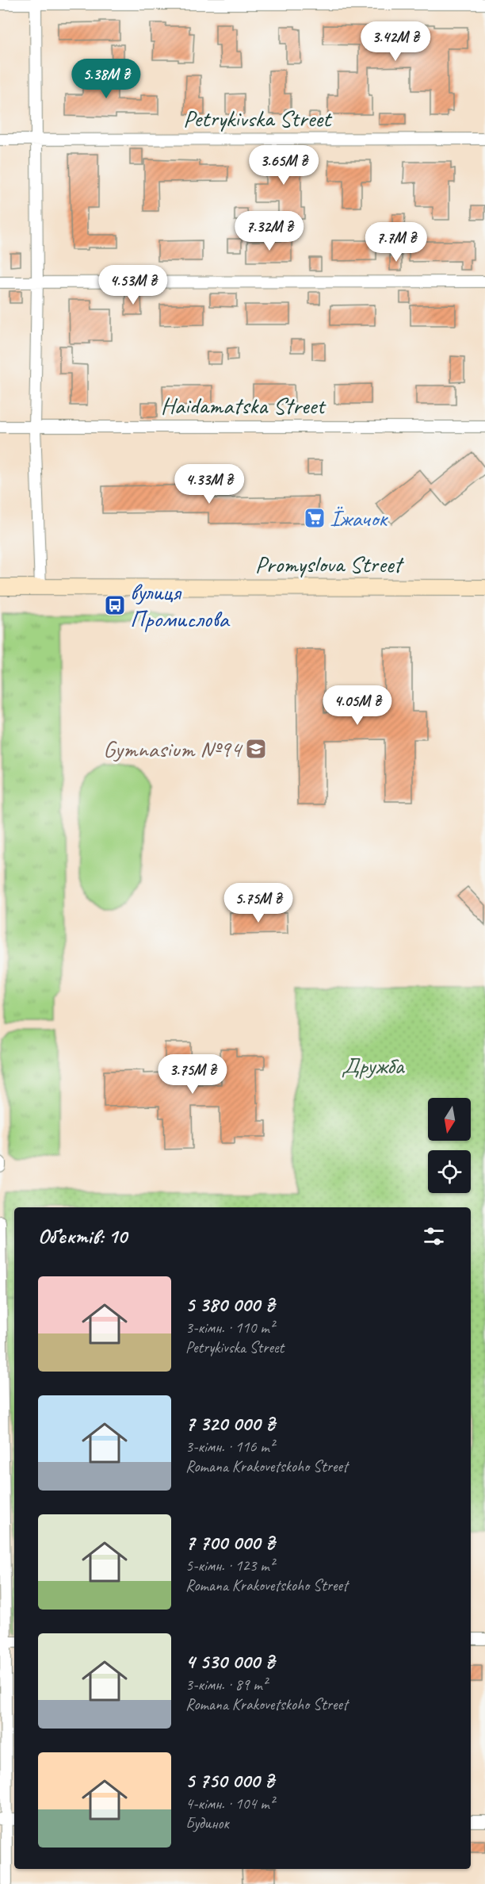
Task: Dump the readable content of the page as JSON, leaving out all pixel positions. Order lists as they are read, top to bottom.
{
  "streets": {
    "street": ["Petrykivska Street", "Haidamatska Street", "Promyslova Street"]
  },
  "parks": ["Дружба"],
  "places": {
    "supermarket": ["Їжачок"],
    "bus stop": ["вулиця Промислова"],
    "school or university": ["Gymnasium №94"]
  },
  "north": "bottom",
  "page": {
    "price": [
      "3.42M ₴",
      "5.38M ₴",
      "3.65M ₴",
      "7.32M ₴",
      "7.7M ₴",
      "4.53M ₴",
      "4.33M ₴",
      "4.05M ₴",
      "5.75M ₴",
      "3.75M ₴"
    ],
    "heading": "Об’єктів: 10",
    "list": [
      {
        "name": "5 380 000 ₴",
        "note": "3-кімн. · 110 m² · Petrykivska Street"
      },
      {
        "name": "7 320 000 ₴",
        "note": "3-кімн. · 116 m² · Romana Krakovetskoho Street"
      },
      {
        "name": "7 700 000 ₴",
        "note": "5-кімн. · 123 m² · Romana Krakovetskoho Street"
      },
      {
        "name": "4 530 000 ₴",
        "note": "3-кімн. · 89 m² · Romana Krakovetskoho Street"
      },
      {
        "name": "5 750 000 ₴",
        "note": "4-кімн. · 104 m² · Будинок"
      }
    ]
  }
}
